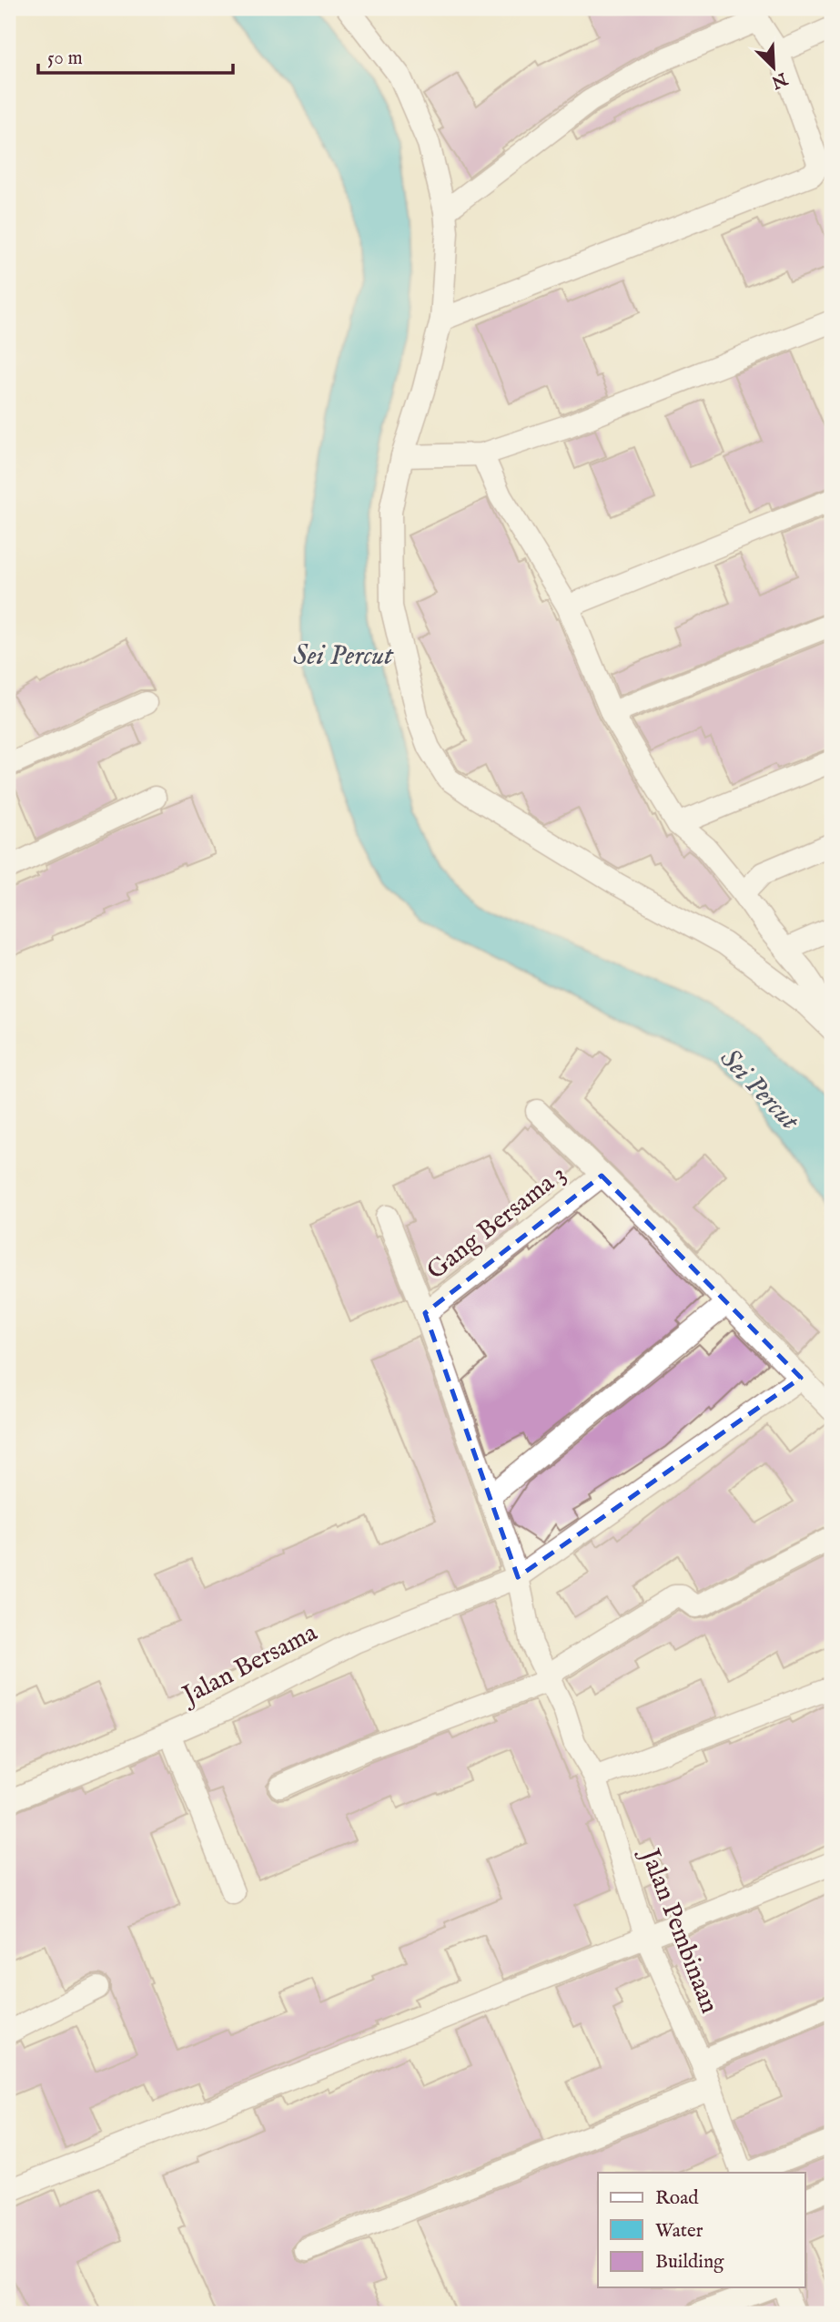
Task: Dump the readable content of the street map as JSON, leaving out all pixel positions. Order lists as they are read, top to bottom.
{
  "streets": {
    "street": ["Gang Bersama 3", "Jalan Bersama", "Jalan Pembinaan"]
  },
  "crossings": [
    ["Gang Bersama 3", "Jalan Pembinaan"],
    ["Jalan Bersama", "Jalan Pembinaan"]
  ],
  "water": ["Sei Percut"],
  "legend": ["Road", "Water", "Building"],
  "scale_bar": "50 m",
  "north": "bottom right"
}
